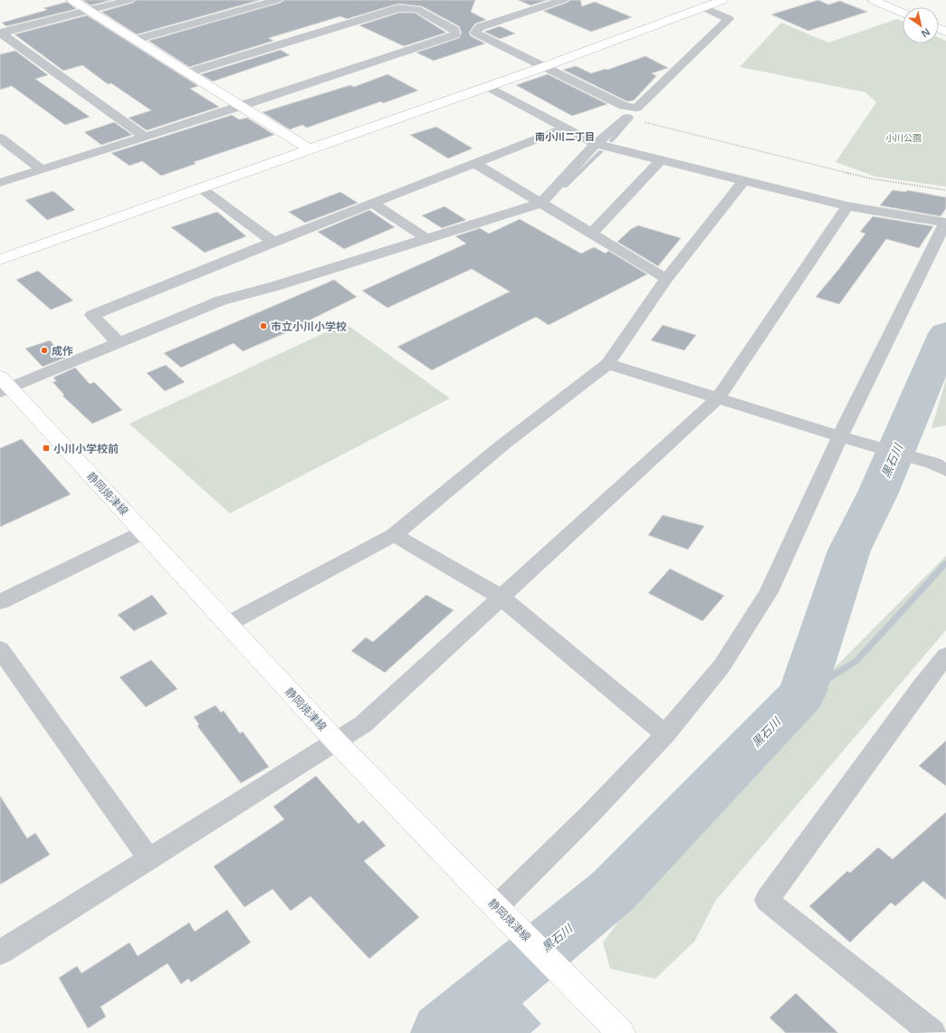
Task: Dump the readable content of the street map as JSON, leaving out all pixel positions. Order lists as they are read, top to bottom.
{
  "streets": {
    "street": ["静岡焼津線"]
  },
  "districts": ["南小川二丁目"],
  "water": ["黒石川"],
  "parks": ["小川公園"],
  "places": {
    "other": ["市立小川小学校", "成作"],
    "transit": ["小川小学校前"]
  },
  "north": "bottom right"
}
